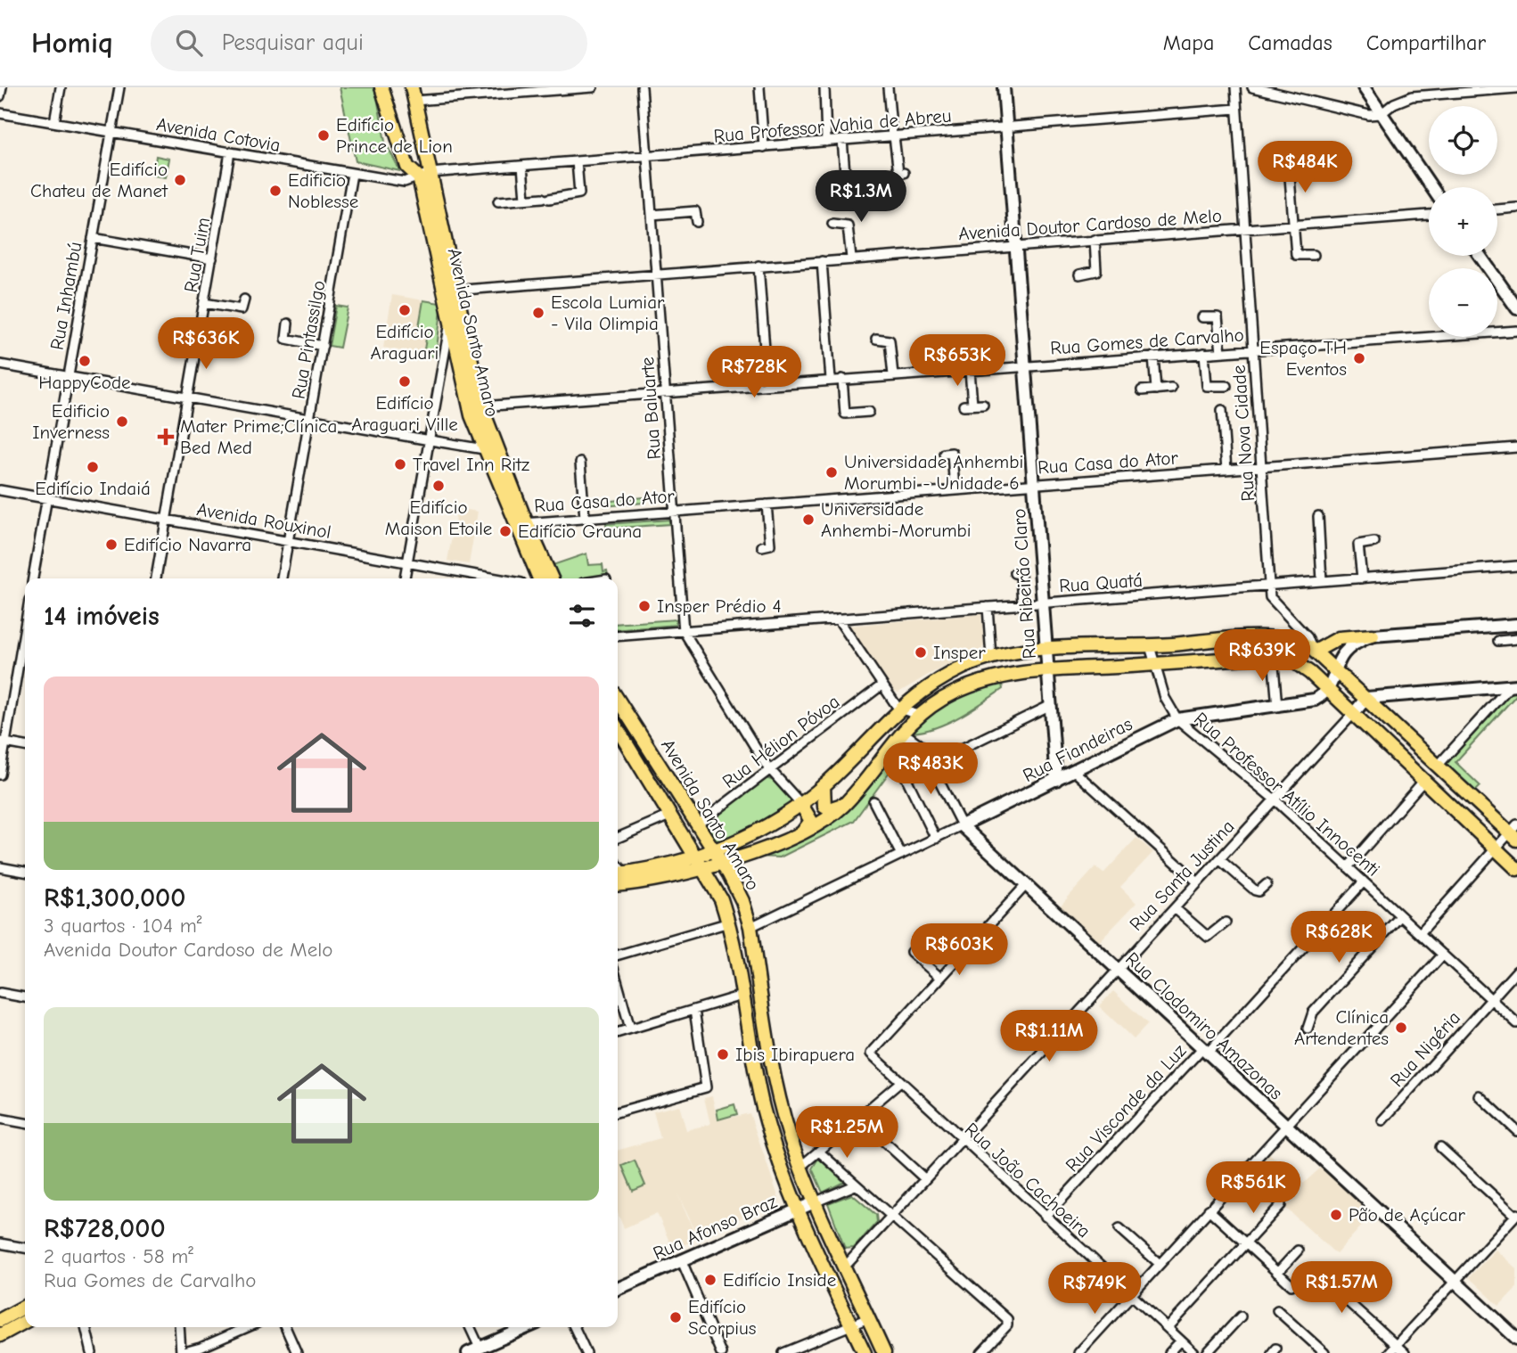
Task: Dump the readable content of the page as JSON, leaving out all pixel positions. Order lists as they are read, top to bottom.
{
  "streets": {
    "main road": ["Avenida Santo Amaro"],
    "street": [
      "Rua Professor Vahia de Abreu",
      "Avenida Cotovia",
      "Avenida Doutor Cardoso de Melo",
      "Rua Tuim",
      "Rua Inhambú",
      "Rua Pintassilgo",
      "Rua Gomes de Carvalho",
      "Rua Baluarte",
      "Rua Nova Cidade",
      "Rua Casa do Ator",
      "Avenida Rouxinol",
      "Rua Quatá",
      "Rua Ribeirão Claro",
      "Rua Hélion Póvoa",
      "Rua Fiandeiras",
      "Rua Professor Atílio Innocenti",
      "Rua Santa Justina",
      "Rua Clodomiro Amazonas",
      "Rua Nigéria",
      "Rua Visconde da Luz",
      "Rua João Cachoeira",
      "Rua Afonso Braz"
    ]
  },
  "crossings": [
    ["Rua Professor Vahia de Abreu", "Avenida Cotovia"],
    ["Rua Professor Vahia de Abreu", "Avenida Santo Amaro"],
    ["Rua Professor Vahia de Abreu", "Rua Baluarte"],
    ["Rua Professor Vahia de Abreu", "Rua Nova Cidade"],
    ["Rua Professor Vahia de Abreu", "Rua Ribeirão Claro"],
    ["Avenida Cotovia", "Rua Tuim"],
    ["Avenida Cotovia", "Rua Inhambú"],
    ["Avenida Cotovia", "Avenida Santo Amaro"],
    ["Avenida Cotovia", "Rua Pintassilgo"],
    ["Avenida Doutor Cardoso de Melo", "Avenida Santo Amaro"],
    ["Avenida Doutor Cardoso de Melo", "Rua Baluarte"],
    ["Avenida Doutor Cardoso de Melo", "Rua Nova Cidade"],
    ["Avenida Doutor Cardoso de Melo", "Rua Ribeirão Claro"],
    ["Rua Tuim", "Avenida Rouxinol"],
    ["Rua Inhambú", "Avenida Rouxinol"],
    ["Avenida Santo Amaro", "Rua Gomes de Carvalho"],
    ["Avenida Santo Amaro", "Rua Casa do Ator"],
    ["Avenida Santo Amaro", "Rua Hélion Póvoa"],
    ["Avenida Santo Amaro", "Rua Fiandeiras"],
    ["Avenida Santo Amaro", "Rua Santa Justina"],
    ["Avenida Santo Amaro", "Rua Afonso Braz"],
    ["Rua Pintassilgo", "Avenida Rouxinol"],
    ["Rua Gomes de Carvalho", "Rua Baluarte"],
    ["Rua Gomes de Carvalho", "Rua Nova Cidade"],
    ["Rua Gomes de Carvalho", "Rua Ribeirão Claro"],
    ["Rua Baluarte", "Rua Casa do Ator"],
    ["Rua Baluarte", "Rua Quatá"],
    ["Rua Baluarte", "Rua Hélion Póvoa"],
    ["Rua Nova Cidade", "Rua Casa do Ator"],
    ["Rua Nova Cidade", "Rua Quatá"],
    ["Rua Casa do Ator", "Rua Ribeirão Claro"],
    ["Rua Quatá", "Rua Ribeirão Claro"],
    ["Rua Ribeirão Claro", "Rua Fiandeiras"],
    ["Rua Fiandeiras", "Rua Professor Atílio Innocenti"],
    ["Rua Fiandeiras", "Rua Clodomiro Amazonas"],
    ["Rua Professor Atílio Innocenti", "Rua Santa Justina"],
    ["Rua Professor Atílio Innocenti", "Rua Nigéria"],
    ["Rua Professor Atílio Innocenti", "Rua Visconde da Luz"],
    ["Rua Santa Justina", "Rua Clodomiro Amazonas"],
    ["Rua Santa Justina", "Rua João Cachoeira"],
    ["Rua Clodomiro Amazonas", "Rua Visconde da Luz"],
    ["Rua Visconde da Luz", "Rua João Cachoeira"]
  ],
  "places": {
    "other": [
      "Edifício Prince de Lion",
      "Edifício Chateu de Manet",
      "Edificio Noblesse",
      "Edifício Araguari",
      "Escola Lumiar - Vila Olimpia",
      "Espaço TH Eventos",
      "HappyCode",
      "Edifício Araguari Ville",
      "Edificio Inverness",
      "Travel Inn Ritz",
      "Edifício Indaiá",
      "Universidade Anhembi Morumbi - Unidade 6",
      "Edifício Maison Etoile",
      "Universidade Anhembi-Morumbi",
      "Edifício Grauna",
      "Edifício Navarra",
      "Insper Prédio 4",
      "Insper",
      "Clínica Artendentes",
      "Ibis Ibirapuera",
      "Pão de Açúcar",
      "Edifício Inside",
      "Edifício Scorpius"
    ],
    "health": ["Mater Prime;Clínica Bed Med"]
  },
  "page": {
    "header": "Homiq",
    "search": "Pesquisar aqui",
    "nav": ["Mapa", "Camadas", "Compartilhar"],
    "map_buttons": ["+", "−"],
    "price": [
      "R$484K",
      "R$1.3M",
      "R$636K",
      "R$653K",
      "R$728K",
      "R$639K",
      "R$483K",
      "R$628K",
      "R$603K",
      "R$1.11M",
      "R$1.25M",
      "R$561K",
      "R$1.57M",
      "R$749K"
    ],
    "heading": "14 imóveis",
    "list": [
      {
        "name": "R$1,300,000",
        "note": "3 quartos · 104 m² · Avenida Doutor Cardoso de Melo"
      },
      {
        "name": "R$728,000",
        "note": "2 quartos · 58 m² · Rua Gomes de Carvalho"
      }
    ]
  }
}
